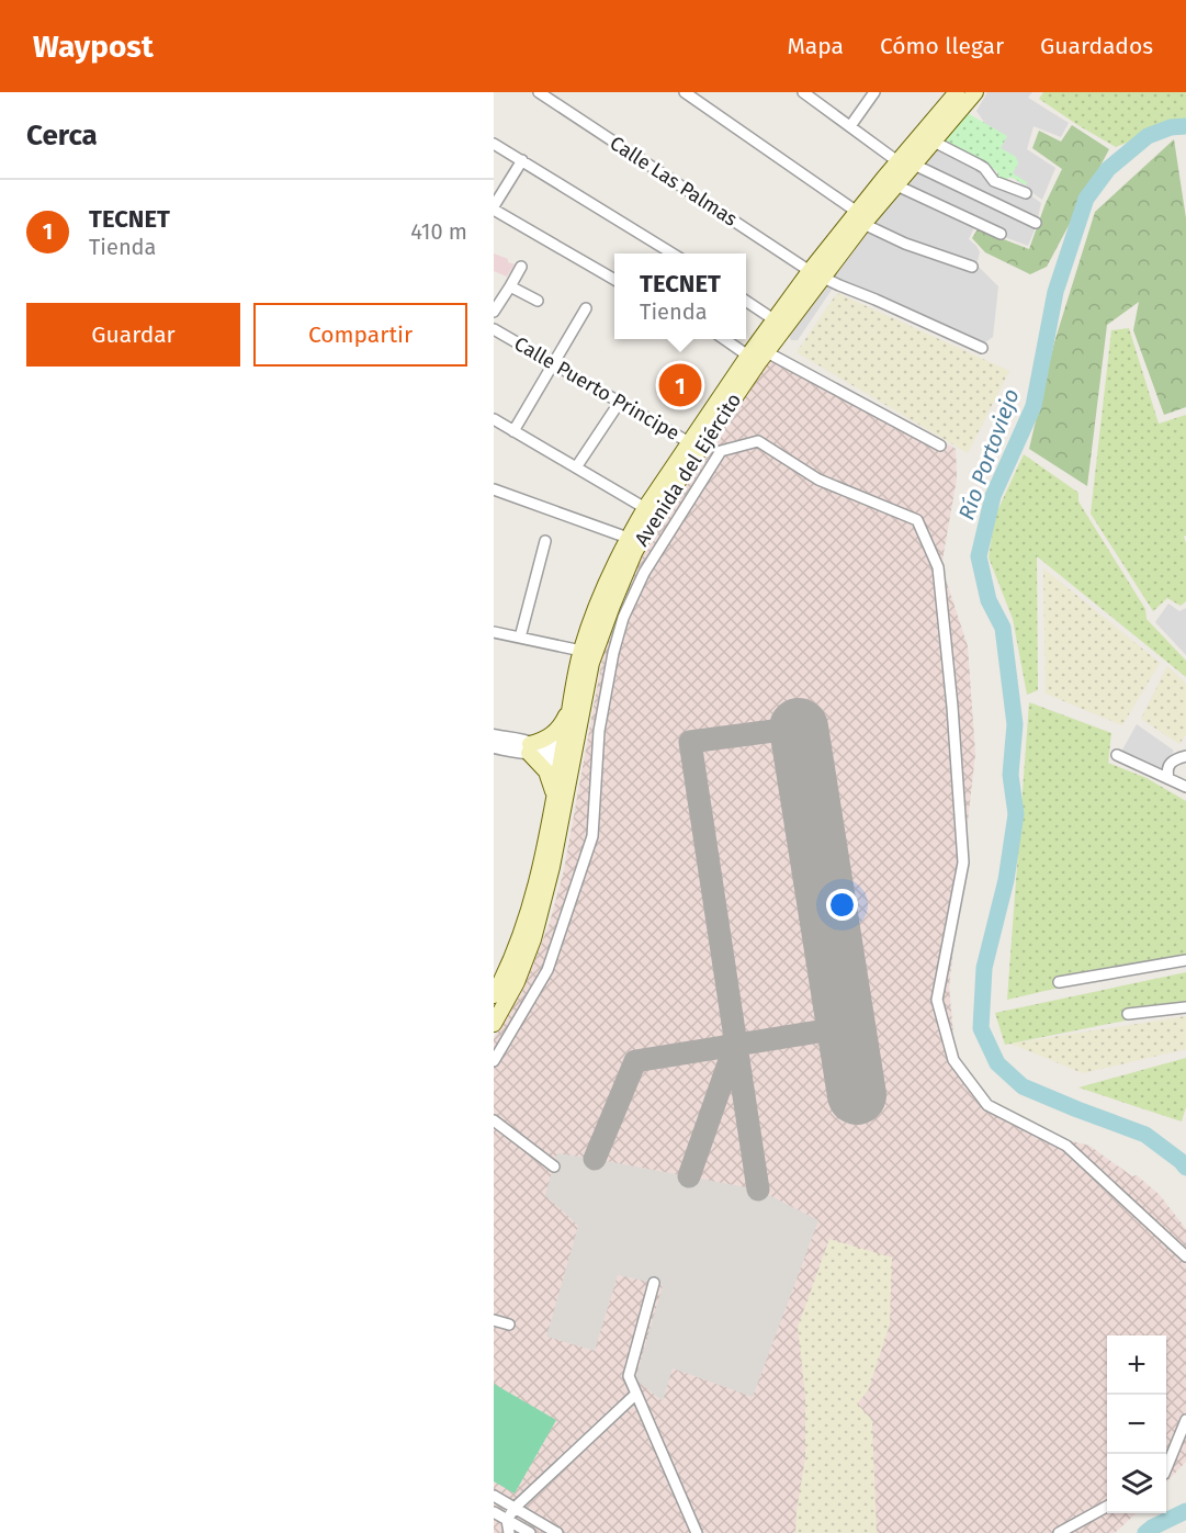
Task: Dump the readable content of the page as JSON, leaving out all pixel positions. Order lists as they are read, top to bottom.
{
  "streets": {
    "main road": ["Avenida del Ejército"],
    "street": ["Calle Las Palmas", "Calle Puerto Principe"]
  },
  "crossings": [
    ["Calle Las Palmas", "Avenida del Ejército"],
    ["Calle Puerto Principe", "Avenida del Ejército"]
  ],
  "water": ["Río Portoviejo"],
  "page": {
    "header": "Waypost",
    "nav": ["Mapa", "Cómo llegar", "Guardados"],
    "heading": "Cerca",
    "list": [
      {
        "mark": "1",
        "name": "TECNET",
        "note": "Tienda",
        "value": "410 m"
      }
    ],
    "popup": ["TECNET", "Tienda"],
    "buttons": ["Guardar", "Compartir"],
    "pins": "1",
    "map_buttons": ["+", "−"]
  }
}
